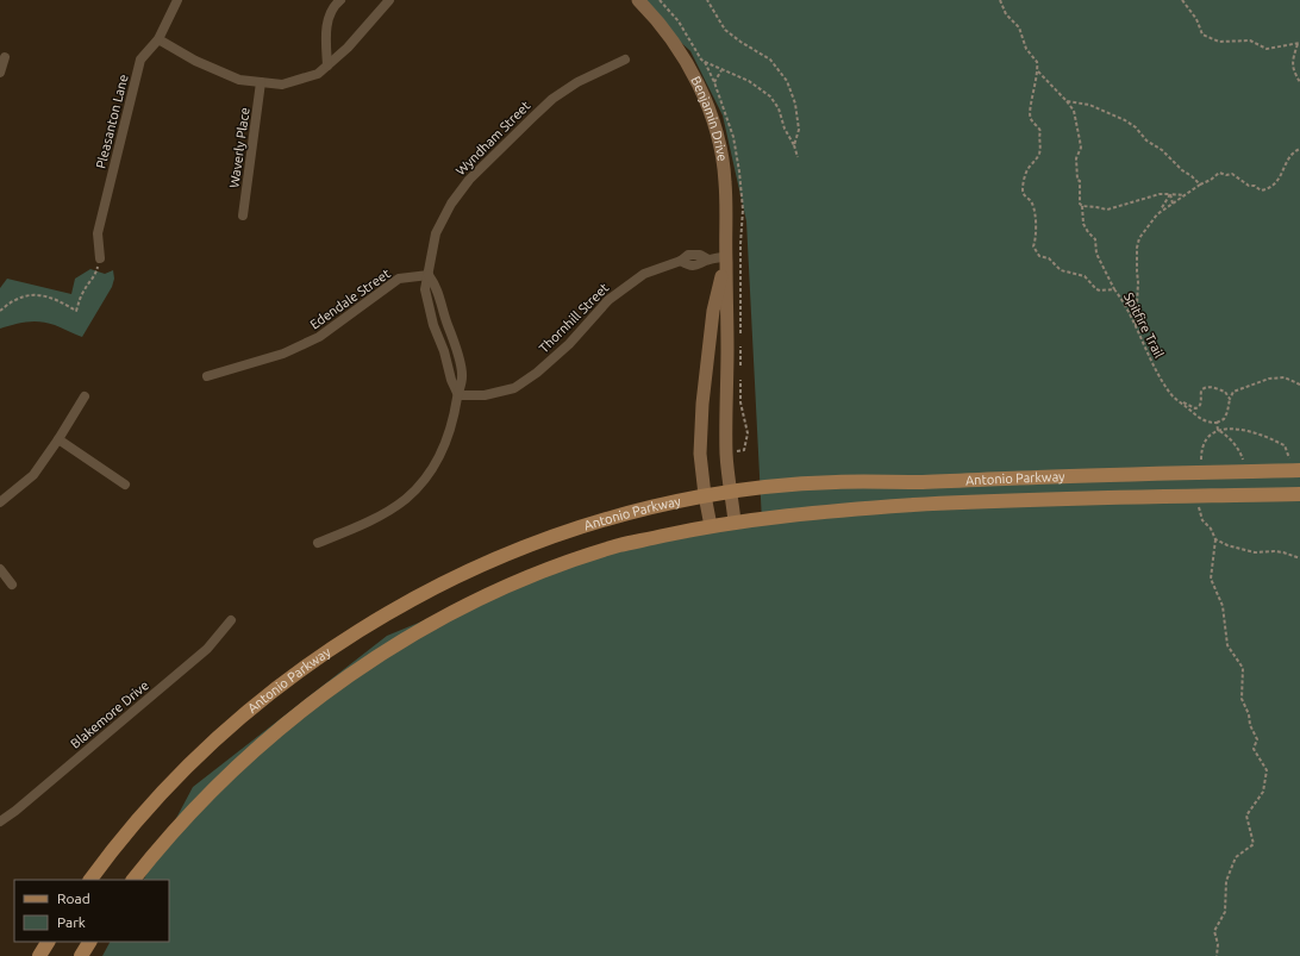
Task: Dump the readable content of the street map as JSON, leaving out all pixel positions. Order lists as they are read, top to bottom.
{
  "streets": {
    "main road": ["Benjamin Drive", "Antonio Parkway"],
    "street": [
      "Pleasanton Lane",
      "Wyndham Street",
      "Waverly Place",
      "Edendale Street",
      "Thornhill Street",
      "Blakemore Drive"
    ],
    "path": ["Spitfire Trail"]
  },
  "crossings": [
    ["Benjamin Drive", "Thornhill Street"],
    ["Benjamin Drive", "Antonio Parkway"],
    ["Wyndham Street", "Edendale Street"]
  ],
  "legend": ["Road", "Park"]
}
